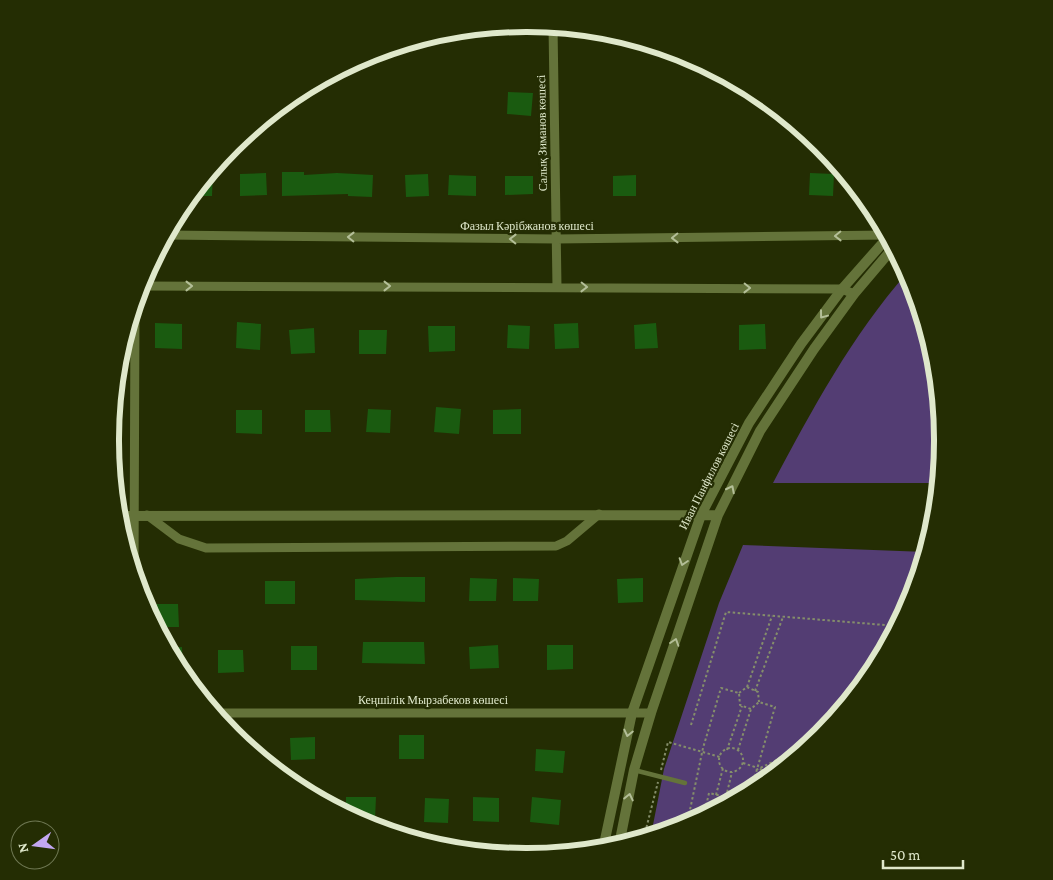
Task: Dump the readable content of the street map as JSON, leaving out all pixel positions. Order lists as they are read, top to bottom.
{
  "streets": {
    "street": [
      "Салық Зиманов көшесі",
      "Фазыл Кәрібжанов көшесі",
      "Иван Панфилов көшесі",
      "Кеңшілік Мырзабеков көшесі"
    ]
  },
  "crossings": [
    ["Салық Зиманов көшесі", "Фазыл Кәрібжанов көшесі"],
    ["Иван Панфилов көшесі", "Кеңшілік Мырзабеков көшесі"]
  ],
  "scale_bar": "50 m",
  "north": "left"
}
